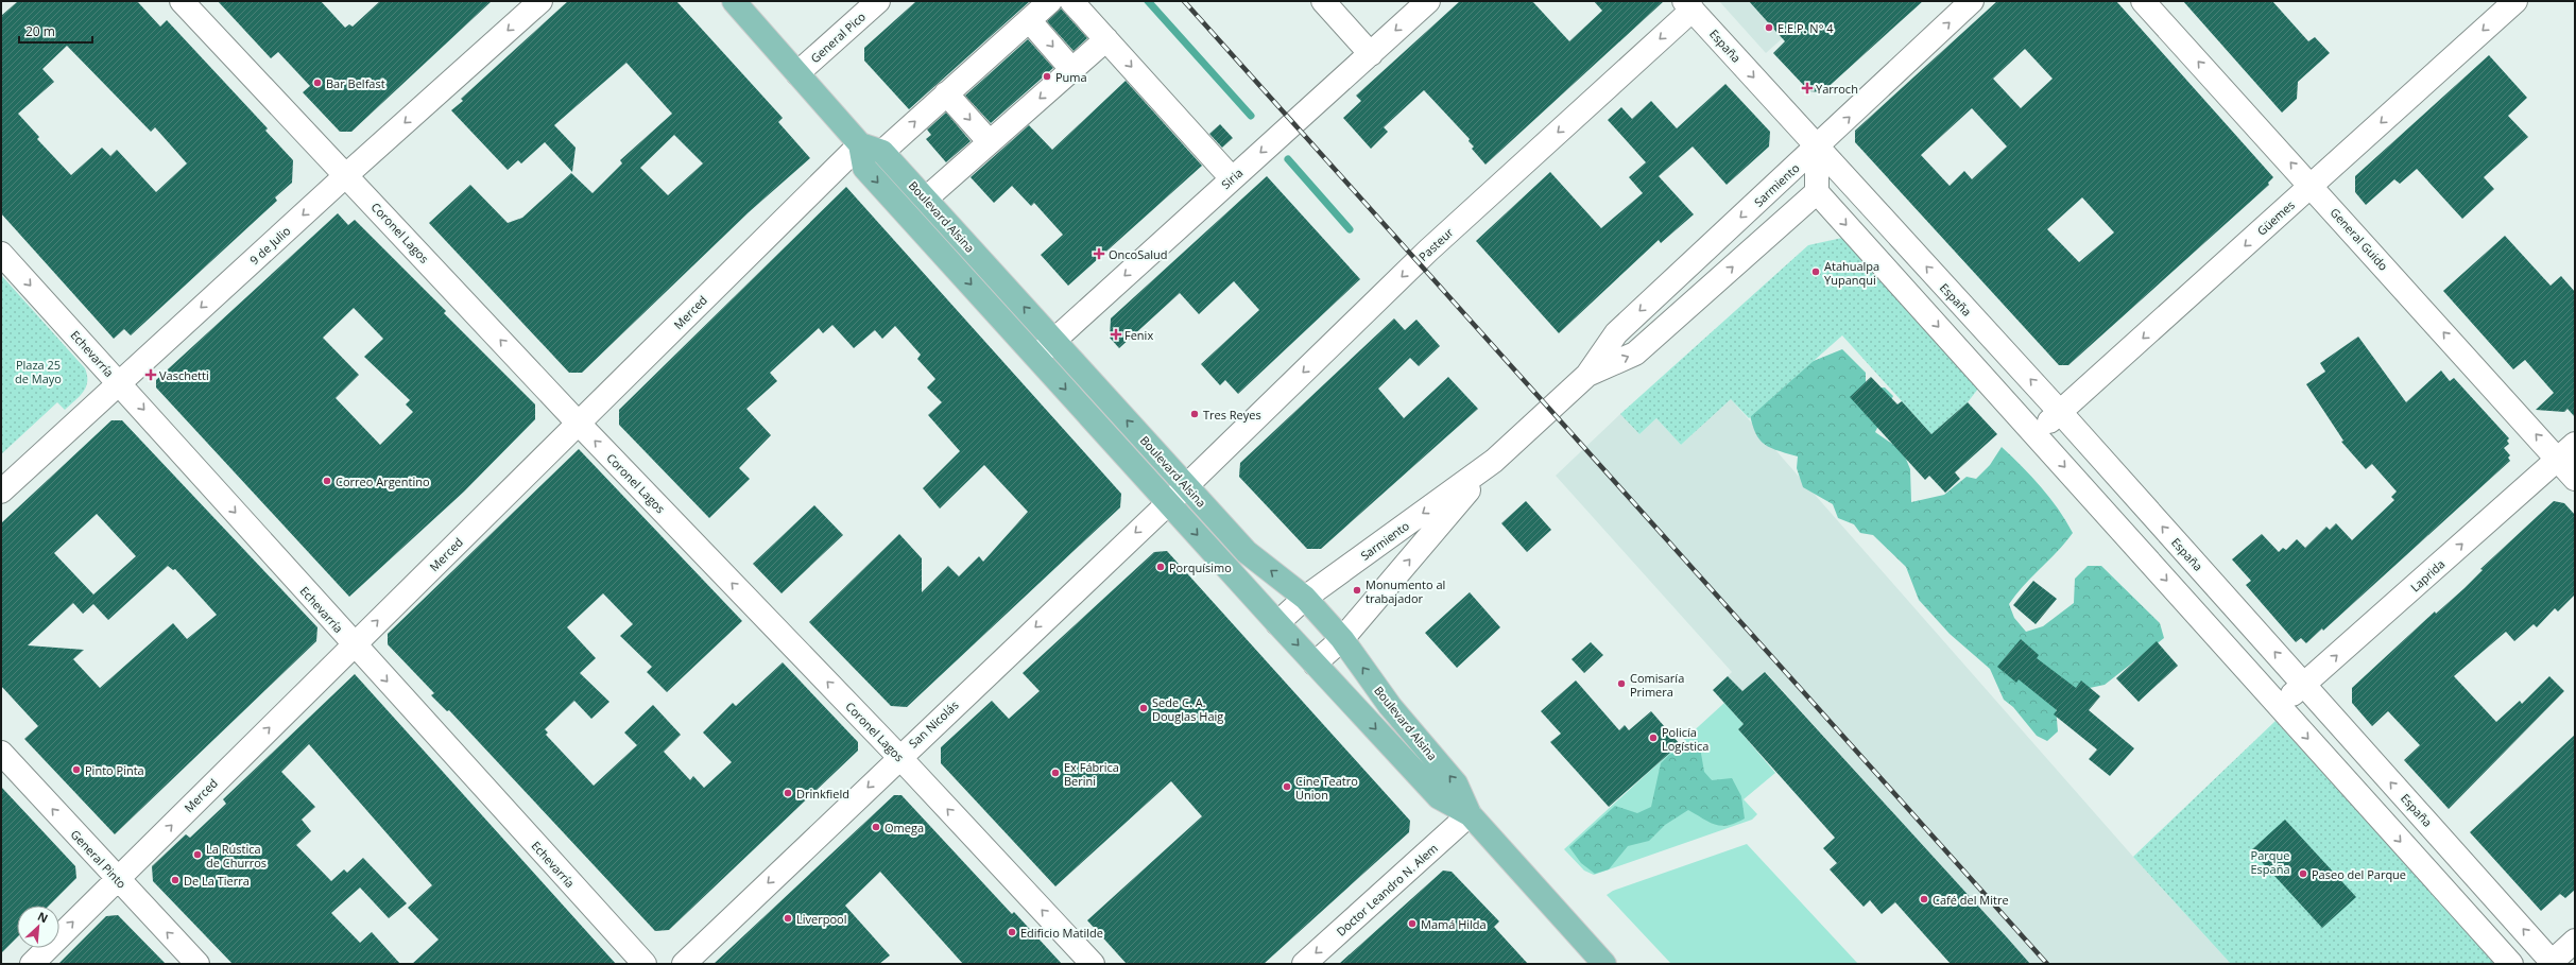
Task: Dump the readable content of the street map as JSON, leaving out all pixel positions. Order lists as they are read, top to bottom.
{
  "streets": {
    "main road": ["Boulevard Alsina"],
    "street": [
      "General Pico",
      "España",
      "Siria",
      "Sarmiento",
      "Güemes",
      "Coronel Lagos",
      "General Guido",
      "Pasteur",
      "9 de Julio",
      "Merced",
      "Echevarría",
      "Laprida",
      "San Nicolás",
      "General Pinto",
      "Doctor Leandro N. Alem"
    ]
  },
  "crossings": [
    ["España", "Sarmiento"],
    ["España", "Güemes"],
    ["España", "Pasteur"],
    ["España", "Laprida"],
    ["Siria", "Boulevard Alsina"],
    ["Sarmiento", "Boulevard Alsina"],
    ["Boulevard Alsina", "Pasteur"],
    ["Boulevard Alsina", "Merced"],
    ["Boulevard Alsina", "San Nicolás"],
    ["Boulevard Alsina", "Doctor Leandro N. Alem"],
    ["Güemes", "General Guido"],
    ["Coronel Lagos", "9 de Julio"],
    ["Coronel Lagos", "Merced"],
    ["Coronel Lagos", "San Nicolás"],
    ["General Guido", "Laprida"],
    ["Pasteur", "San Nicolás"],
    ["9 de Julio", "Echevarría"],
    ["Merced", "Echevarría"],
    ["Merced", "General Pinto"]
  ],
  "one_way": [
    "Güemes",
    "Coronel Lagos",
    "General Guido",
    "Pasteur",
    "9 de Julio",
    "Merced",
    "Echevarría",
    "Laprida",
    "San Nicolás",
    "General Pinto",
    "Doctor Leandro N. Alem"
  ],
  "parks": ["Plaza 25 de Mayo", "Parque España"],
  "places": {
    "other": [
      "E.E.P. N° 4",
      "Puma",
      "Bar Belfast",
      "Atahualpa Yupanqui",
      "Tres Reyes",
      "Correo Argentino",
      "Porquísimo",
      "Monumento al trabajador",
      "Comisaría Primera",
      "Sede C. A. Douglas Haig",
      "Policía Logística",
      "Pinto Pinta",
      "Ex Fábrica Berini",
      "Cine Teatro Union",
      "Drinkfield",
      "Omega",
      "La Rústica de Churros",
      "Paseo del Parque",
      "De La Tierra",
      "Café del Mitre",
      "Liverpool",
      "Mamá Hilda",
      "Edificio Matilde"
    ],
    "health": [
      "Yarroch",
      "OncoSalud",
      "Fenix",
      "Vaschetti"
    ]
  },
  "scale_bar": "20 m",
  "north": "top right"
}
